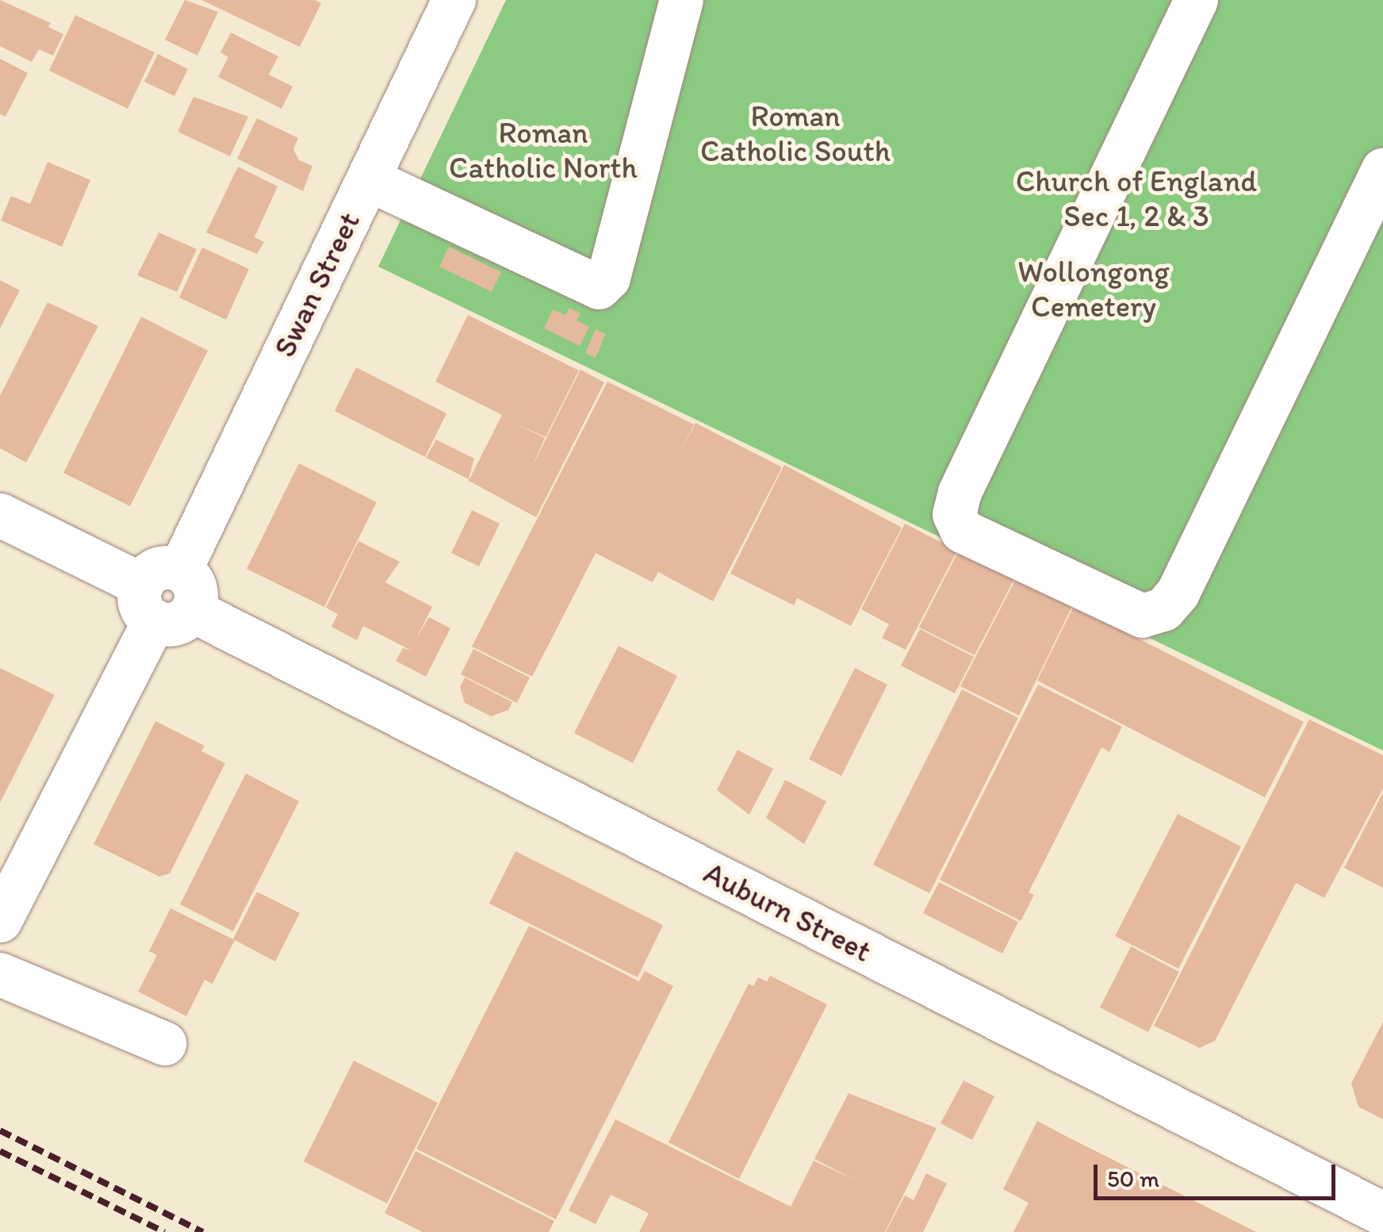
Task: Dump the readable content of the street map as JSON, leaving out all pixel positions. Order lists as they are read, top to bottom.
{
  "streets": {
    "street": ["Swan Street", "Auburn Street"]
  },
  "crossings": [
    ["Swan Street", "Auburn Street"]
  ],
  "parks": [
    "Roman Catholic South",
    "Roman Catholic North",
    "Church of England Sec 1, 2 & 3",
    "Wollongong Cemetery"
  ],
  "scale_bar": "50 m"
}
